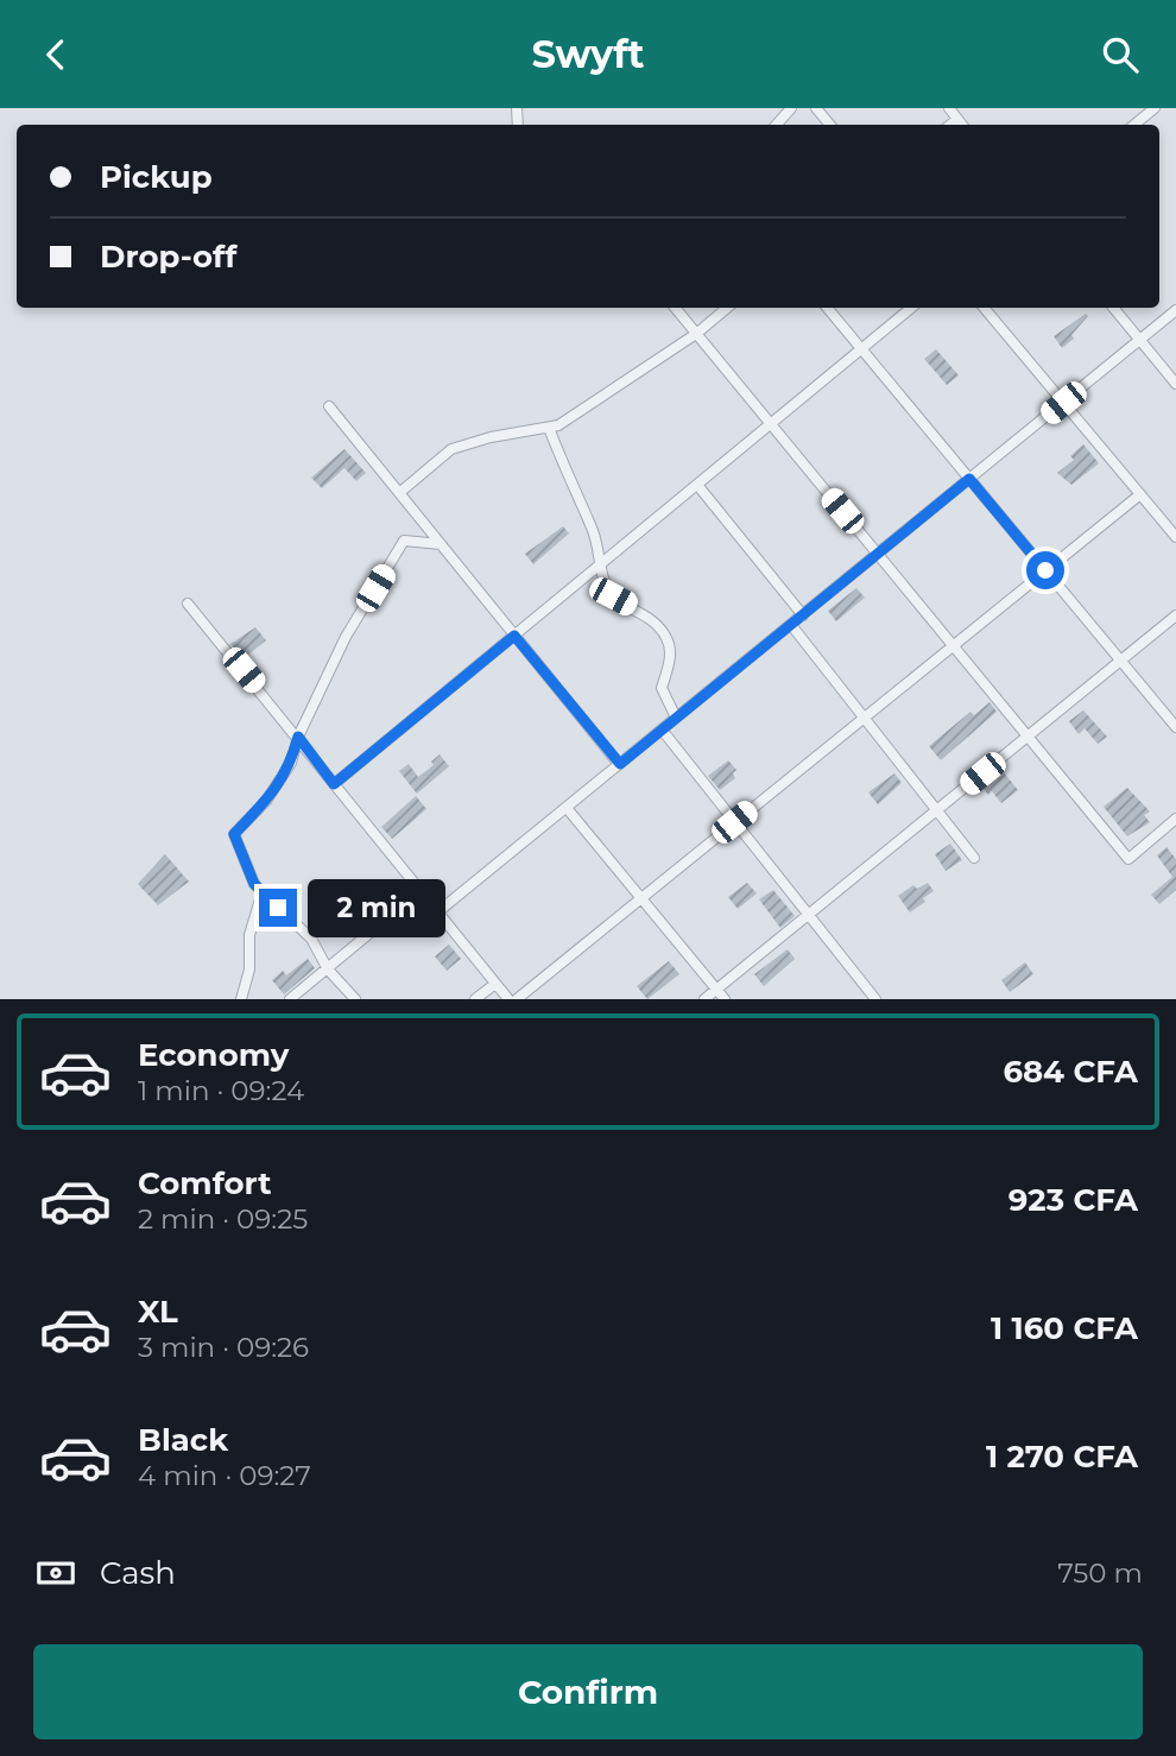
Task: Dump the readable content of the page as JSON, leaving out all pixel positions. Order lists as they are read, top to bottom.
{
  "page": {
    "header": "Swyft",
    "banner": ["Pickup", "Drop-off"],
    "bubble": "2 min",
    "list": [
      {
        "name": "Economy",
        "note": "1 min · 09:24",
        "value": "684 CFA"
      },
      {
        "name": "Comfort",
        "note": "2 min · 09:25",
        "value": "923 CFA"
      },
      {
        "name": "XL",
        "note": "3 min · 09:26",
        "value": "1 160 CFA"
      },
      {
        "name": "Black",
        "note": "4 min · 09:27",
        "value": "1 270 CFA"
      }
    ],
    "pay": ["Cash", "750 m"],
    "buttons": "Confirm"
  }
}
